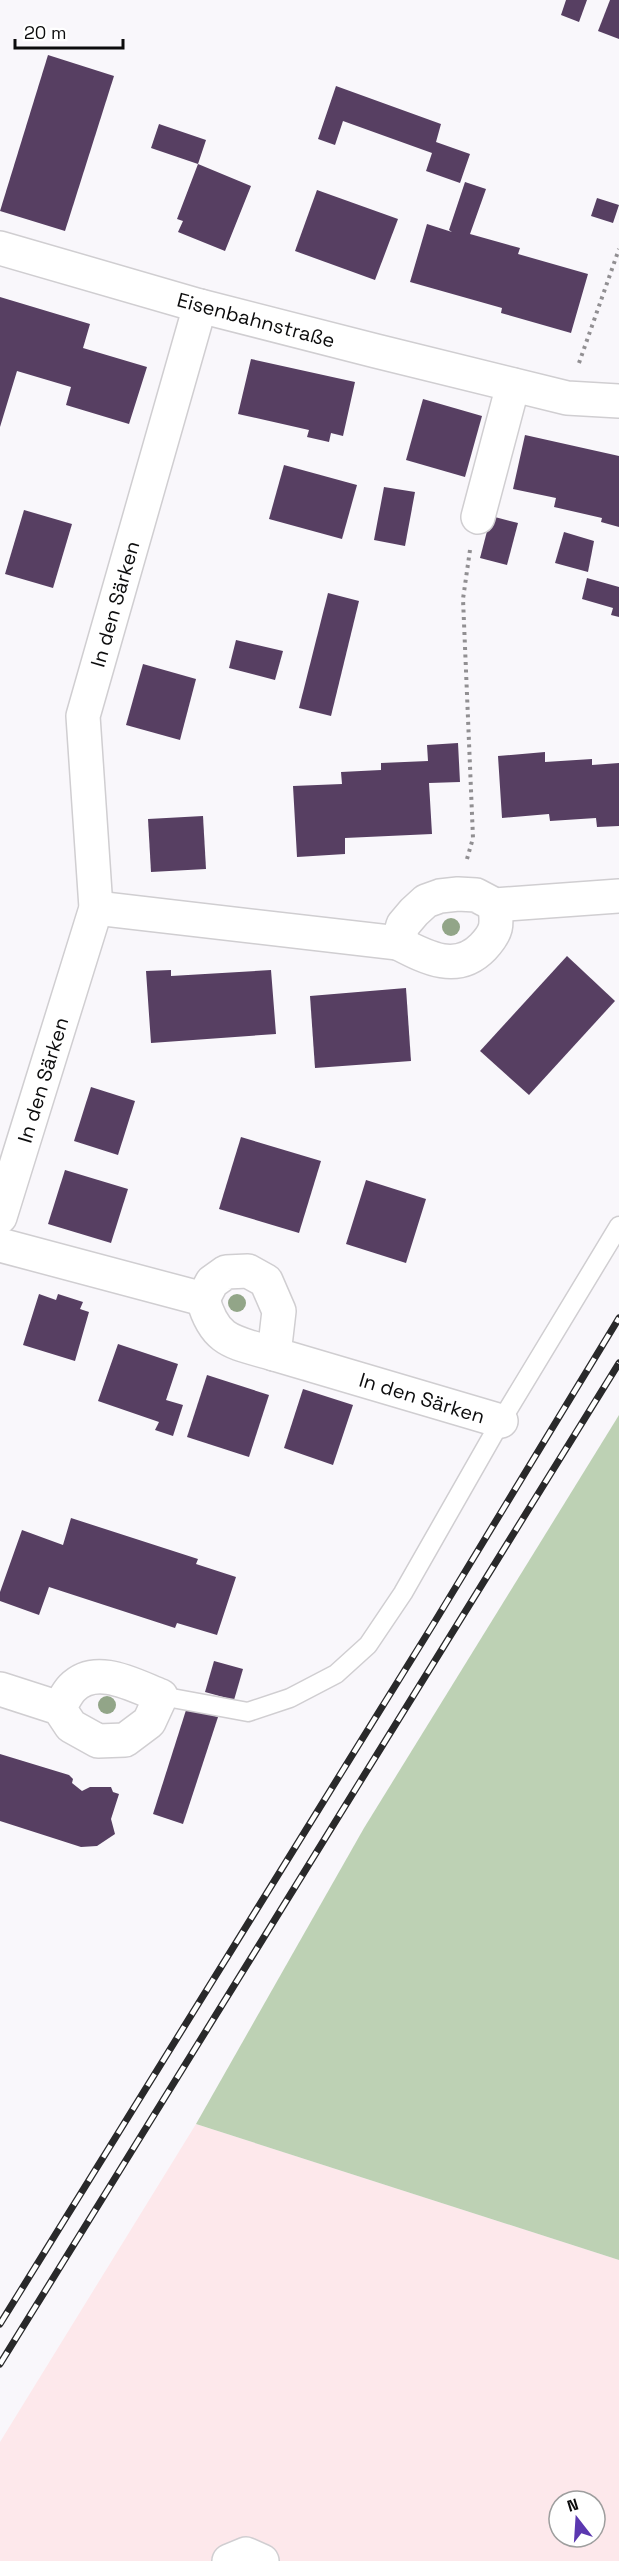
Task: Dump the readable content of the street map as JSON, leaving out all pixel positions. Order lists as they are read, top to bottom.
{
  "streets": {
    "street": ["Eisenbahnstraße", "In den Särken"]
  },
  "crossings": [
    ["Eisenbahnstraße", "In den Särken"]
  ],
  "scale_bar": "20 m",
  "north": "top"
}
